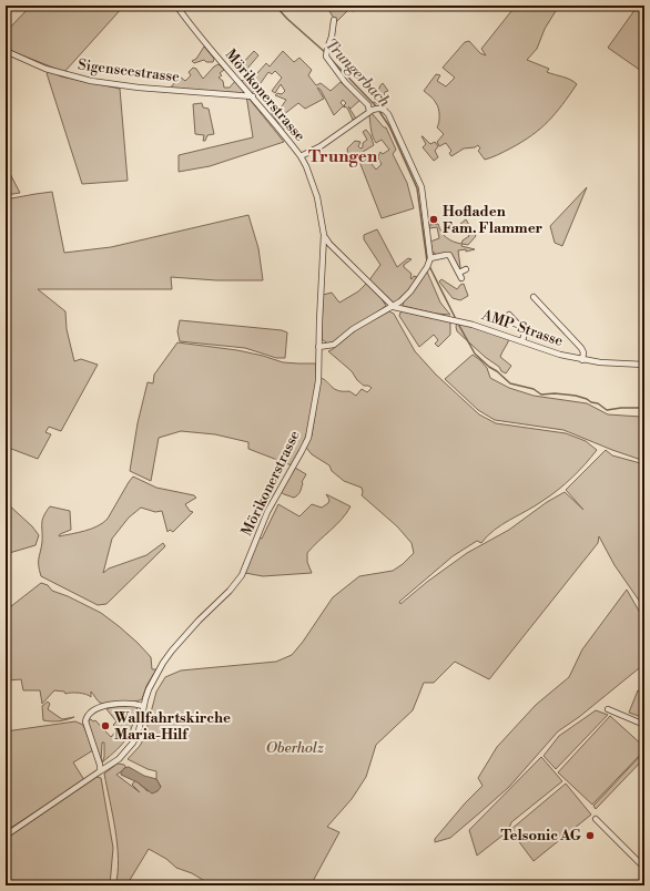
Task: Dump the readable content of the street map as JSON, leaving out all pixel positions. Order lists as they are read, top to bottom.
{
  "streets": {
    "street": ["Sigenseestrasse", "Mörikonerstrasse", "AMP-Strasse"]
  },
  "crossings": [
    ["Sigenseestrasse", "Mörikonerstrasse"]
  ],
  "districts": ["Trungen"],
  "water": ["Trungerbach"],
  "parks": ["Oberholz"],
  "places": ["Hofladen Fam. Flammer", "Wallfahrtskirche Maria-Hilf", "Telsonic AG"]
}
